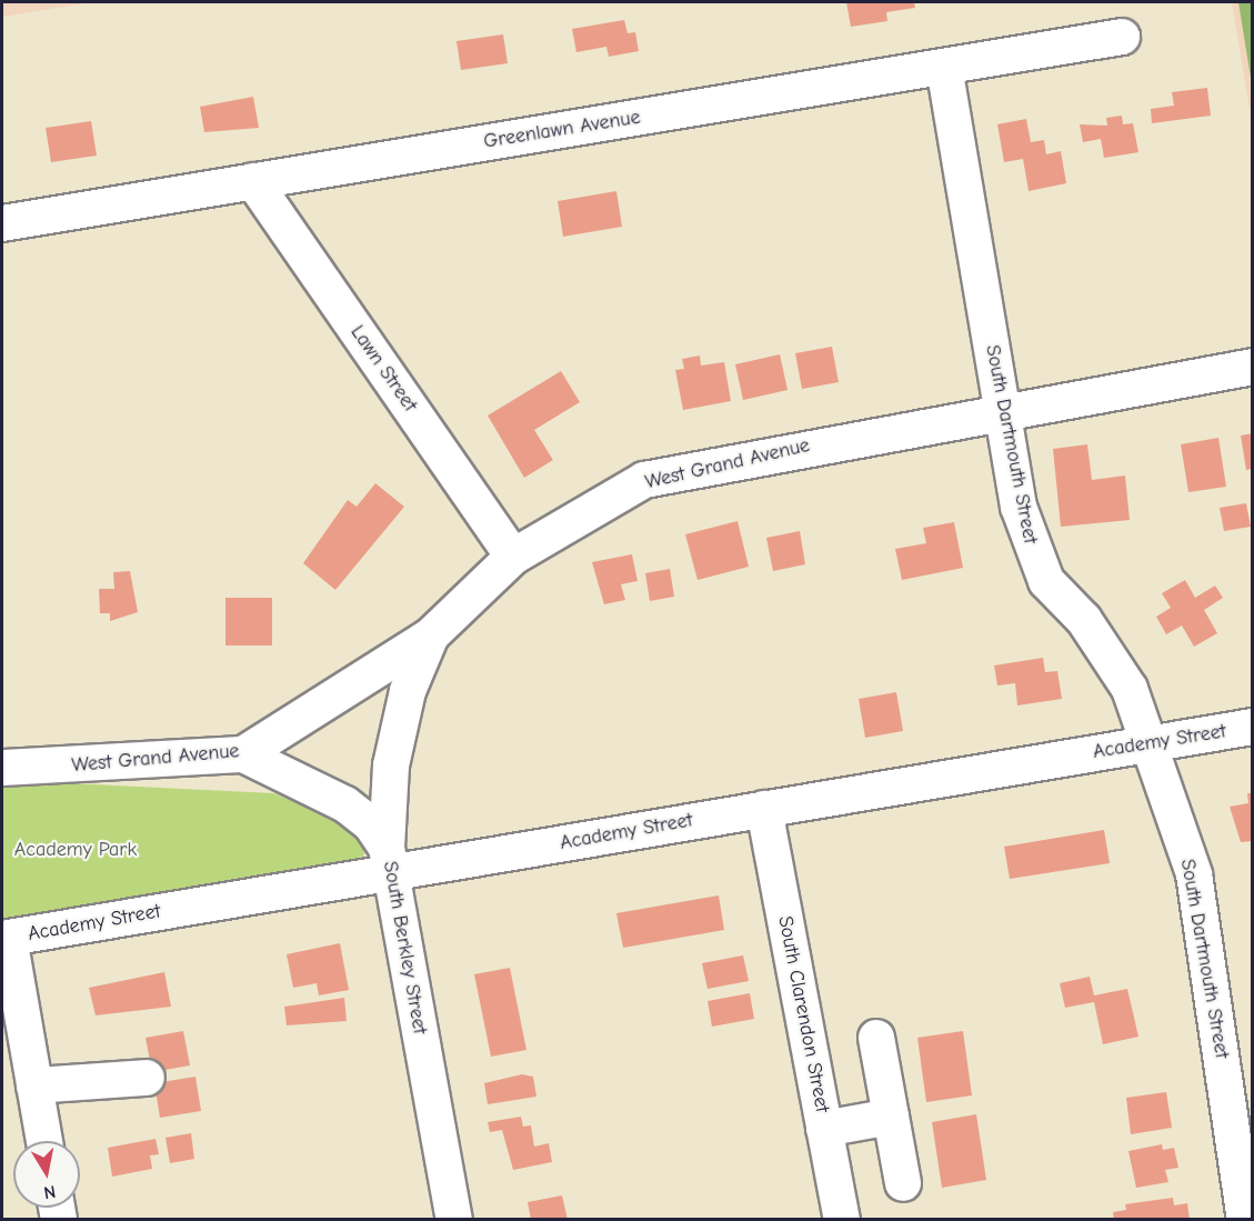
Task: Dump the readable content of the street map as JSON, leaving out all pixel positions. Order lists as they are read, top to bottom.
{
  "streets": {
    "street": [
      "Greenlawn Avenue",
      "Lawn Street",
      "South Dartmouth Street",
      "West Grand Avenue",
      "Academy Street",
      "South Berkley Street",
      "South Clarendon Street"
    ]
  },
  "crossings": [
    ["Greenlawn Avenue", "Lawn Street"],
    ["Greenlawn Avenue", "South Dartmouth Street"],
    ["Lawn Street", "West Grand Avenue"],
    ["South Dartmouth Street", "West Grand Avenue"],
    ["South Dartmouth Street", "Academy Street"],
    ["West Grand Avenue", "South Berkley Street"],
    ["Academy Street", "South Berkley Street"],
    ["Academy Street", "South Clarendon Street"]
  ],
  "parks": ["Academy Park"],
  "north": "bottom"
}
